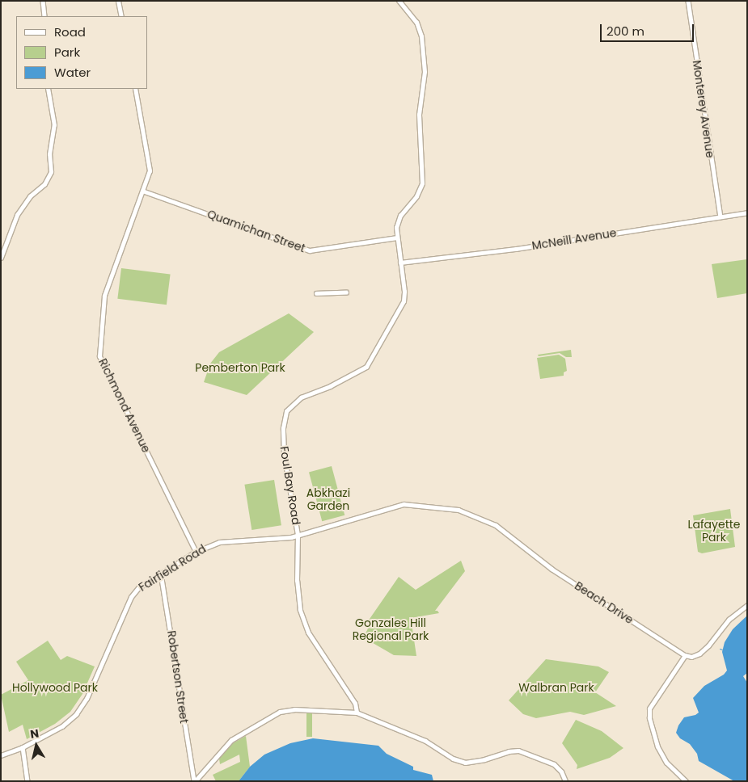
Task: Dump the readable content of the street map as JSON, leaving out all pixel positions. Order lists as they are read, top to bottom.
{
  "streets": {
    "main road": ["Richmond Avenue"],
    "street": [
      "Monterey Avenue",
      "Quamichan Street",
      "McNeill Avenue",
      "Foul Bay Road",
      "Fairfield Road",
      "Beach Drive",
      "Robertson Street"
    ]
  },
  "crossings": [
    ["Monterey Avenue", "McNeill Avenue"],
    ["Quamichan Street", "Richmond Avenue"],
    ["Quamichan Street", "Foul Bay Road"],
    ["McNeill Avenue", "Foul Bay Road"],
    ["Richmond Avenue", "Fairfield Road"],
    ["Foul Bay Road", "Fairfield Road"],
    ["Fairfield Road", "Beach Drive"],
    ["Fairfield Road", "Robertson Street"]
  ],
  "parks": [
    "Pemberton Park",
    "Abkhazi Garden",
    "Lafayette Park",
    "Gonzales Hill Regional Park",
    "Hollywood Park",
    "Walbran Park"
  ],
  "legend": ["Road", "Park", "Water"],
  "scale_bar": "200 m",
  "north": "top"
}
